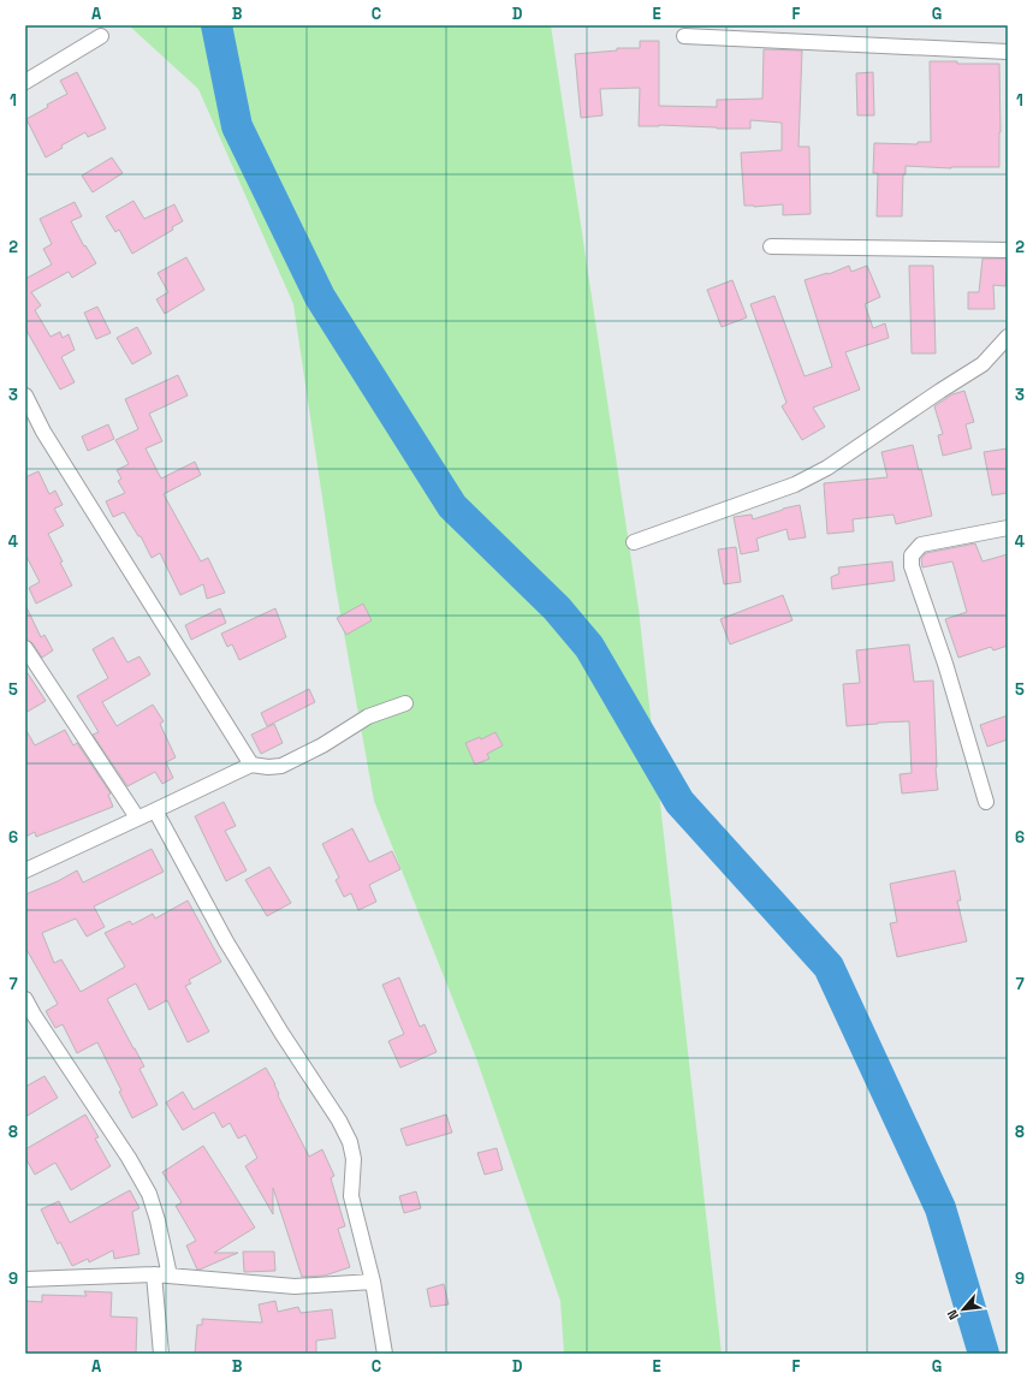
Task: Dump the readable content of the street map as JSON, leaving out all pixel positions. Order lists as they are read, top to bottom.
{
  "north": "bottom left",
  "grid": {
    "columns": [
      "A",
      "B",
      "C",
      "D",
      "E",
      "F",
      "G"
    ],
    "rows": [
      "1",
      "2",
      "3",
      "4",
      "5",
      "6",
      "7",
      "8",
      "9"
    ]
  }
}
